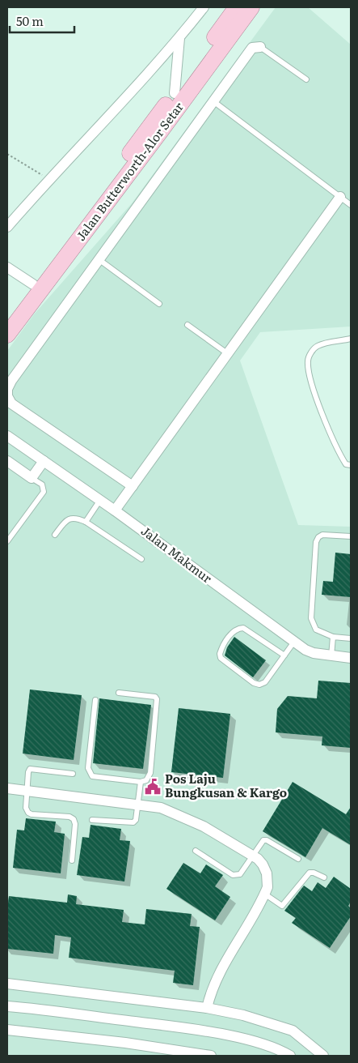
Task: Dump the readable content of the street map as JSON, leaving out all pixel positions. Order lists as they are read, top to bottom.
{
  "streets": {
    "main road": ["Jalan Butterworth-Alor Setar"],
    "street": ["Jalan Makmur"]
  },
  "places": {
    "public building": ["Pos Laju Bungkusan & Kargo"]
  },
  "scale_bar": "50 m"
}
